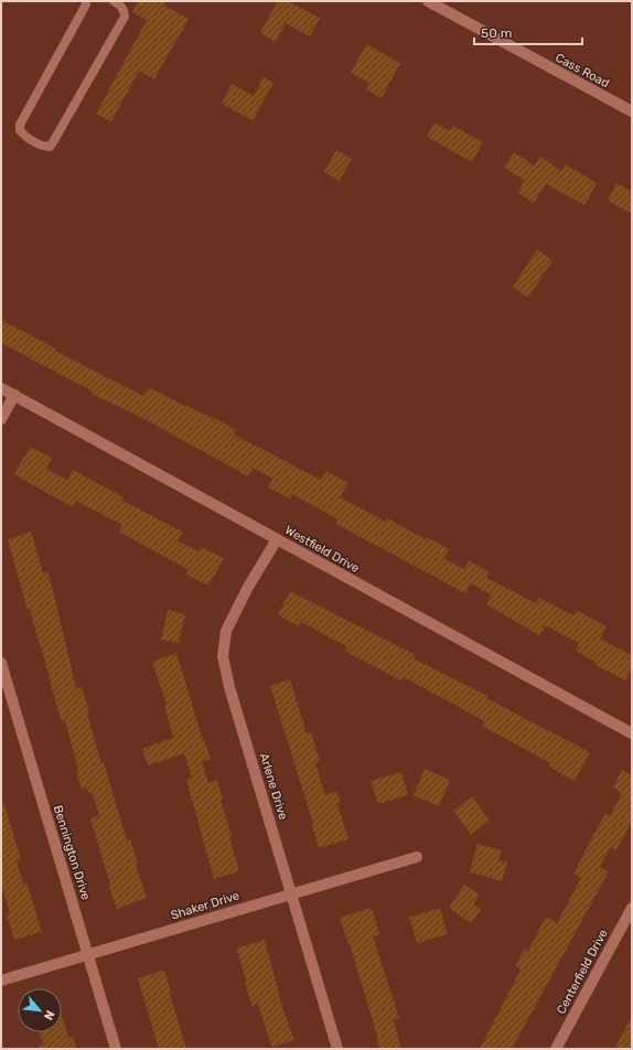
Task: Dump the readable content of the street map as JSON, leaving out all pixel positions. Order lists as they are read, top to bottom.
{
  "streets": {
    "street": [
      "Cass Road",
      "Westfield Drive",
      "Arlene Drive",
      "Bennington Drive",
      "Shaker Drive",
      "Centerfield Drive"
    ]
  },
  "crossings": [
    ["Westfield Drive", "Arlene Drive"],
    ["Arlene Drive", "Shaker Drive"],
    ["Bennington Drive", "Shaker Drive"]
  ],
  "scale_bar": "50 m",
  "north": "bottom right"
}
